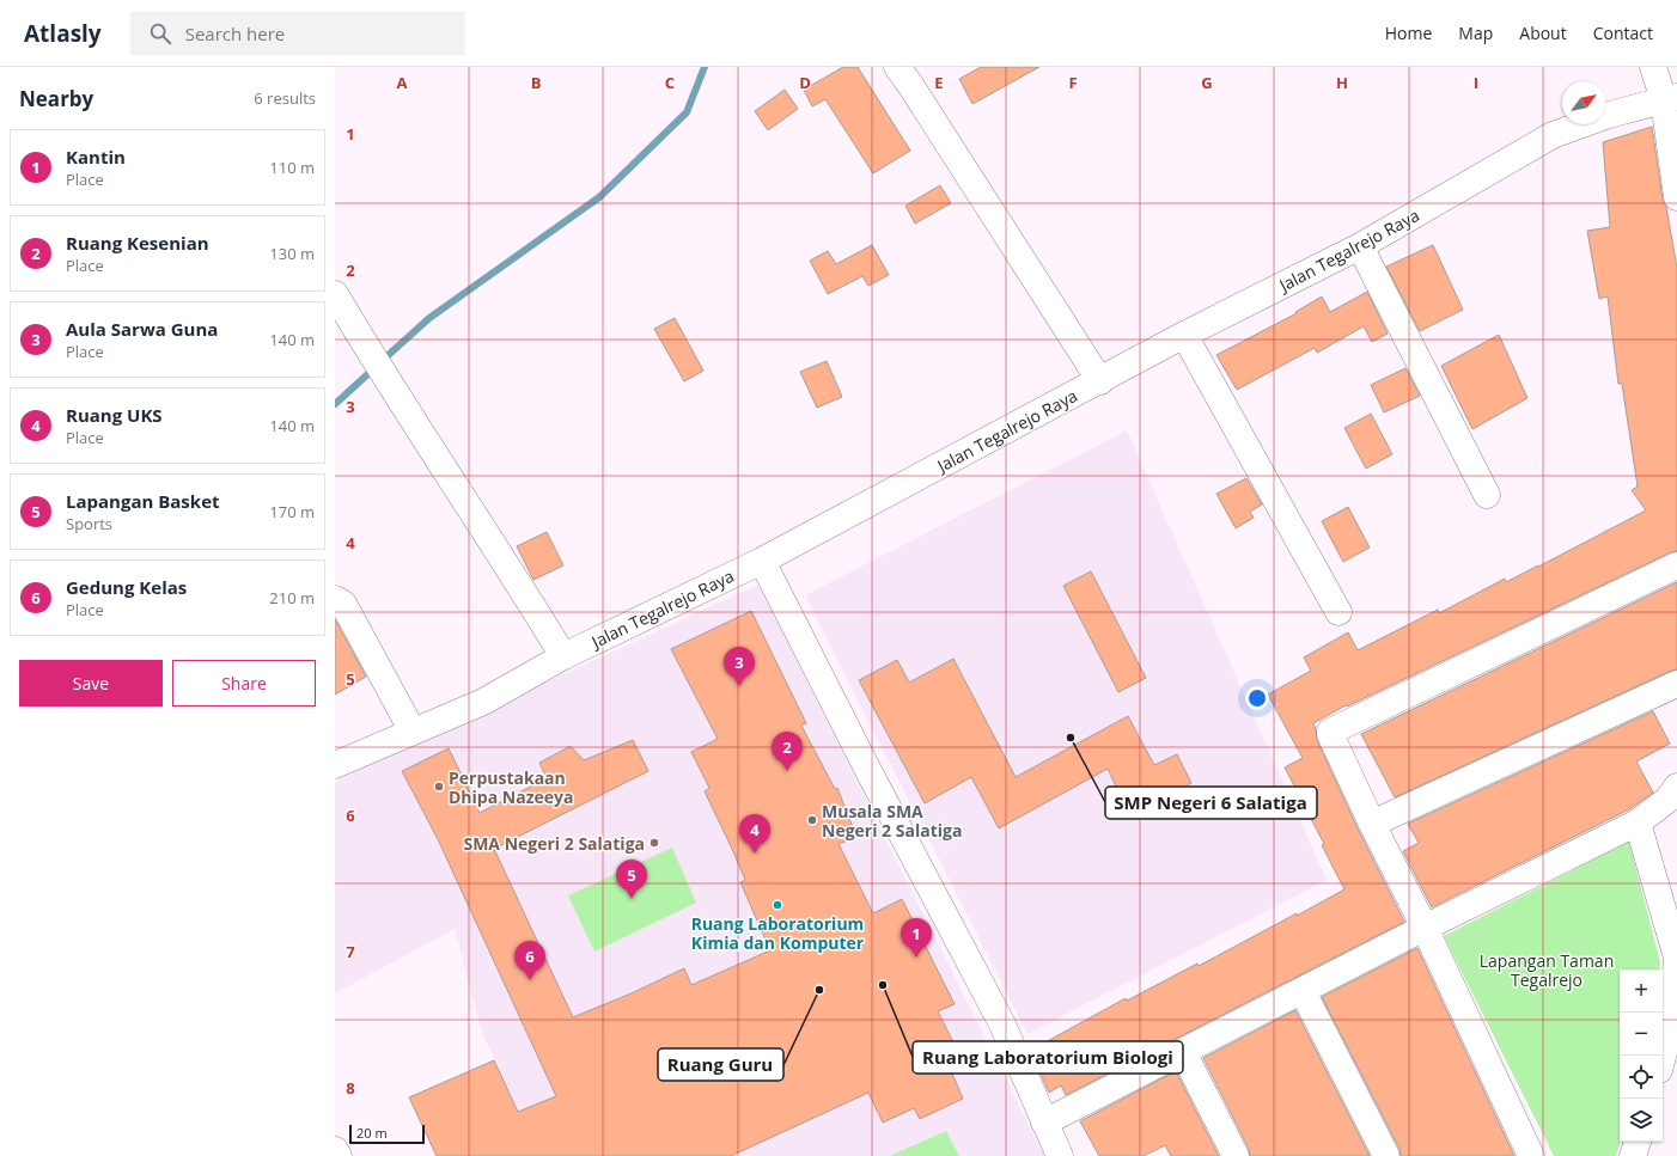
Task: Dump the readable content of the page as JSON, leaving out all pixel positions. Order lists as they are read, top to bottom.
{
  "streets": {
    "street": ["Jalan Tegalrejo Raya"]
  },
  "parks": ["Lapangan Taman Tegalrejo"],
  "places": [
    "SMP Negeri 6 Salatiga",
    "Perpustakaan Dhipa Nazeeya",
    "Musala SMA Negeri 2 Salatiga",
    "SMA Negeri 2 Salatiga",
    "Ruang Laboratorium Kimia dan Komputer",
    "Ruang Laboratorium Biologi",
    "Ruang Guru"
  ],
  "scale_bar": "20 m",
  "north": "top right",
  "page": {
    "header": "Atlasly",
    "search": "Search here",
    "nav": [
      "Home",
      "Map",
      "About",
      "Contact"
    ],
    "heading": ["Nearby", "6 results"],
    "list": [
      {
        "mark": "1",
        "name": "Kantin",
        "note": "Place",
        "value": "110 m"
      },
      {
        "mark": "2",
        "name": "Ruang Kesenian",
        "note": "Place",
        "value": "130 m"
      },
      {
        "mark": "3",
        "name": "Aula Sarwa Guna",
        "note": "Place",
        "value": "140 m"
      },
      {
        "mark": "4",
        "name": "Ruang UKS",
        "note": "Place",
        "value": "140 m"
      },
      {
        "mark": "5",
        "name": "Lapangan Basket",
        "note": "Sports",
        "value": "170 m"
      },
      {
        "mark": "6",
        "name": "Gedung Kelas",
        "note": "Place",
        "value": "210 m"
      }
    ],
    "buttons": ["Save", "Share"],
    "pins": [
      "3",
      "2",
      "4",
      "5",
      "1",
      "6"
    ],
    "map_buttons": ["+", "−"],
    "scale": "20 m"
  },
  "grid": {
    "columns": [
      "A",
      "B",
      "C",
      "D",
      "E",
      "F",
      "G",
      "H",
      "I"
    ],
    "rows": [
      "1",
      "2",
      "3",
      "4",
      "5",
      "6",
      "7",
      "8"
    ]
  }
}
